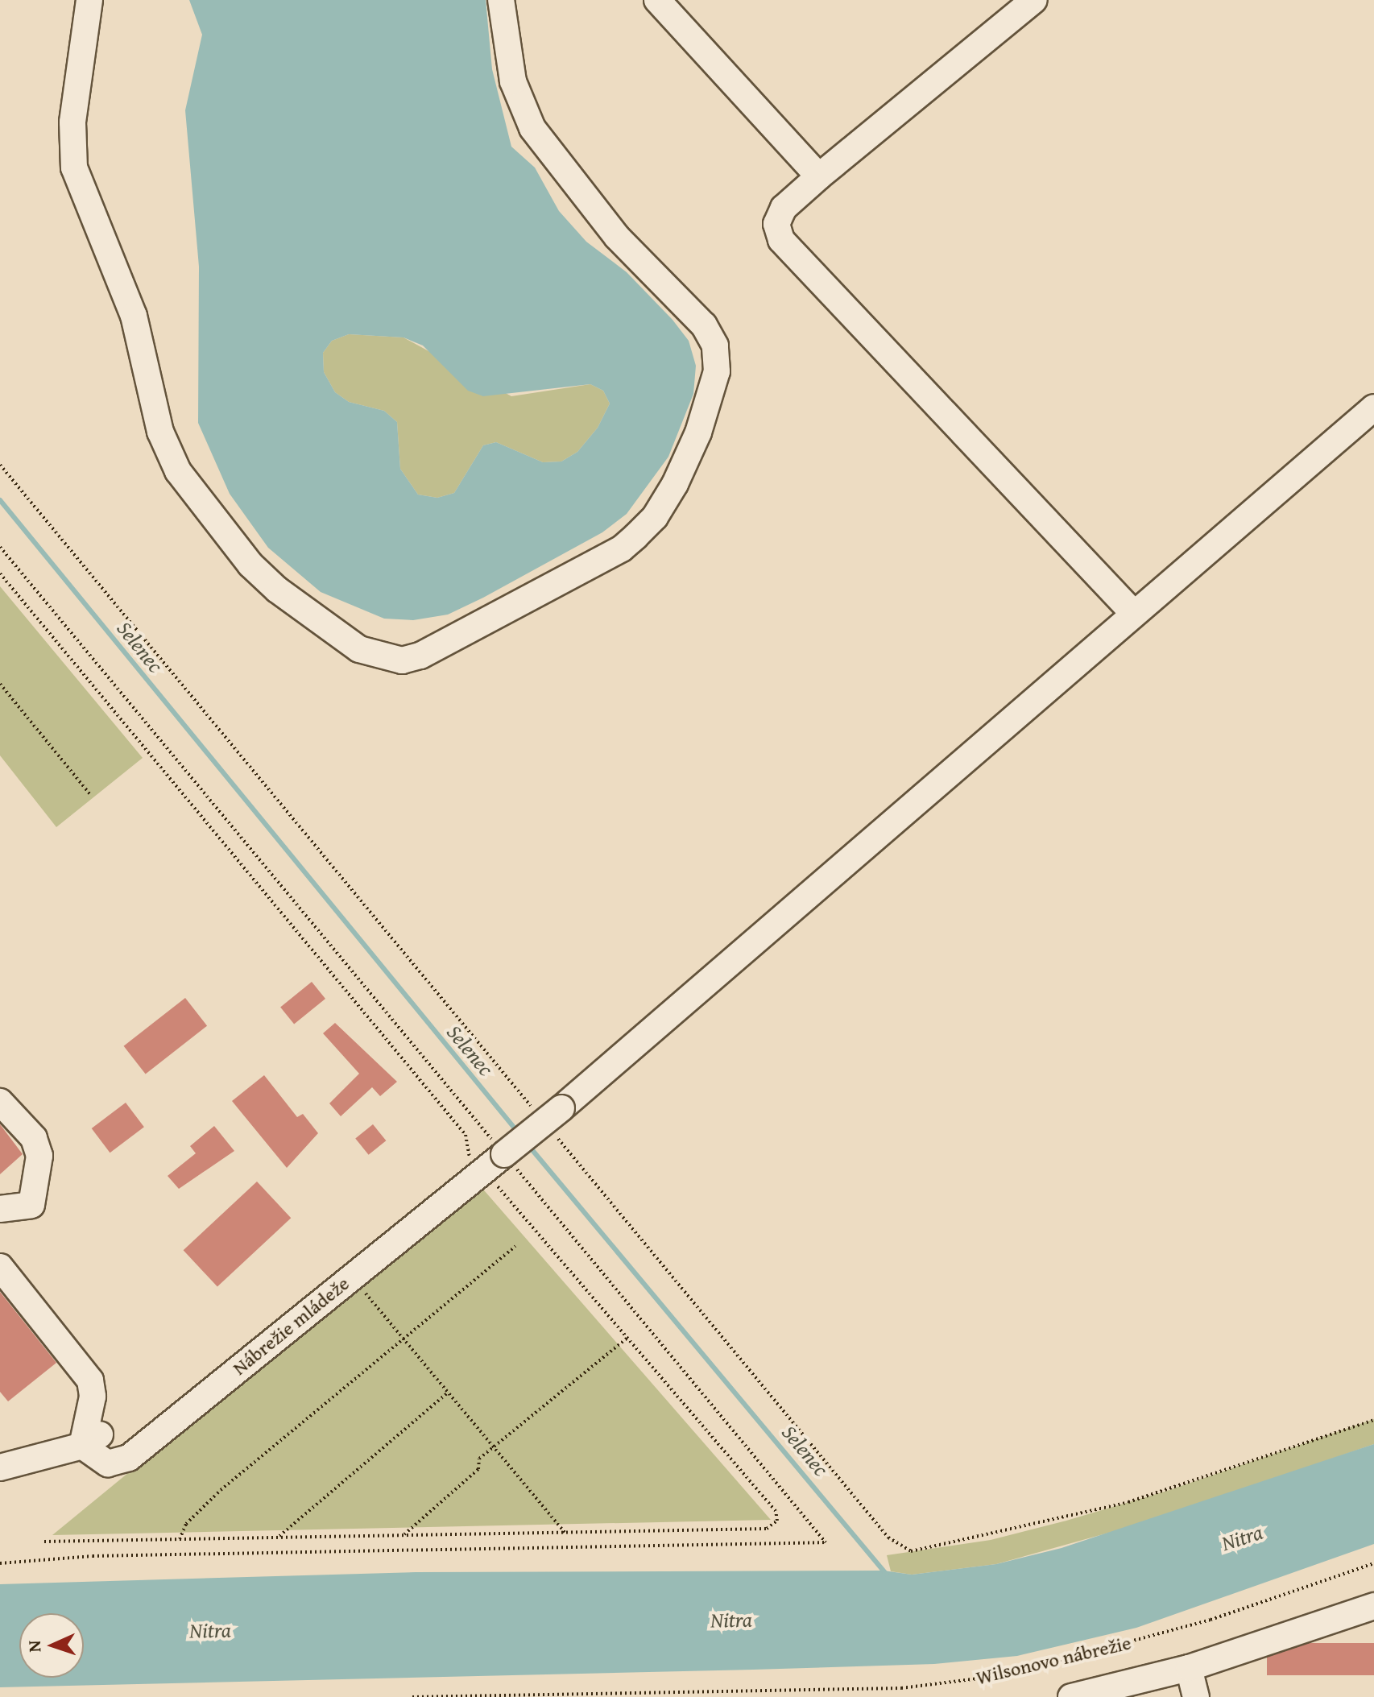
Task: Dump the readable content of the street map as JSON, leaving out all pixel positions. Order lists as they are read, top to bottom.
{
  "streets": {
    "street": ["Nábrežie mládeže", "Wilsonovo nábrežie"]
  },
  "water": ["Selenec", "Nitra"],
  "north": "left"
}
